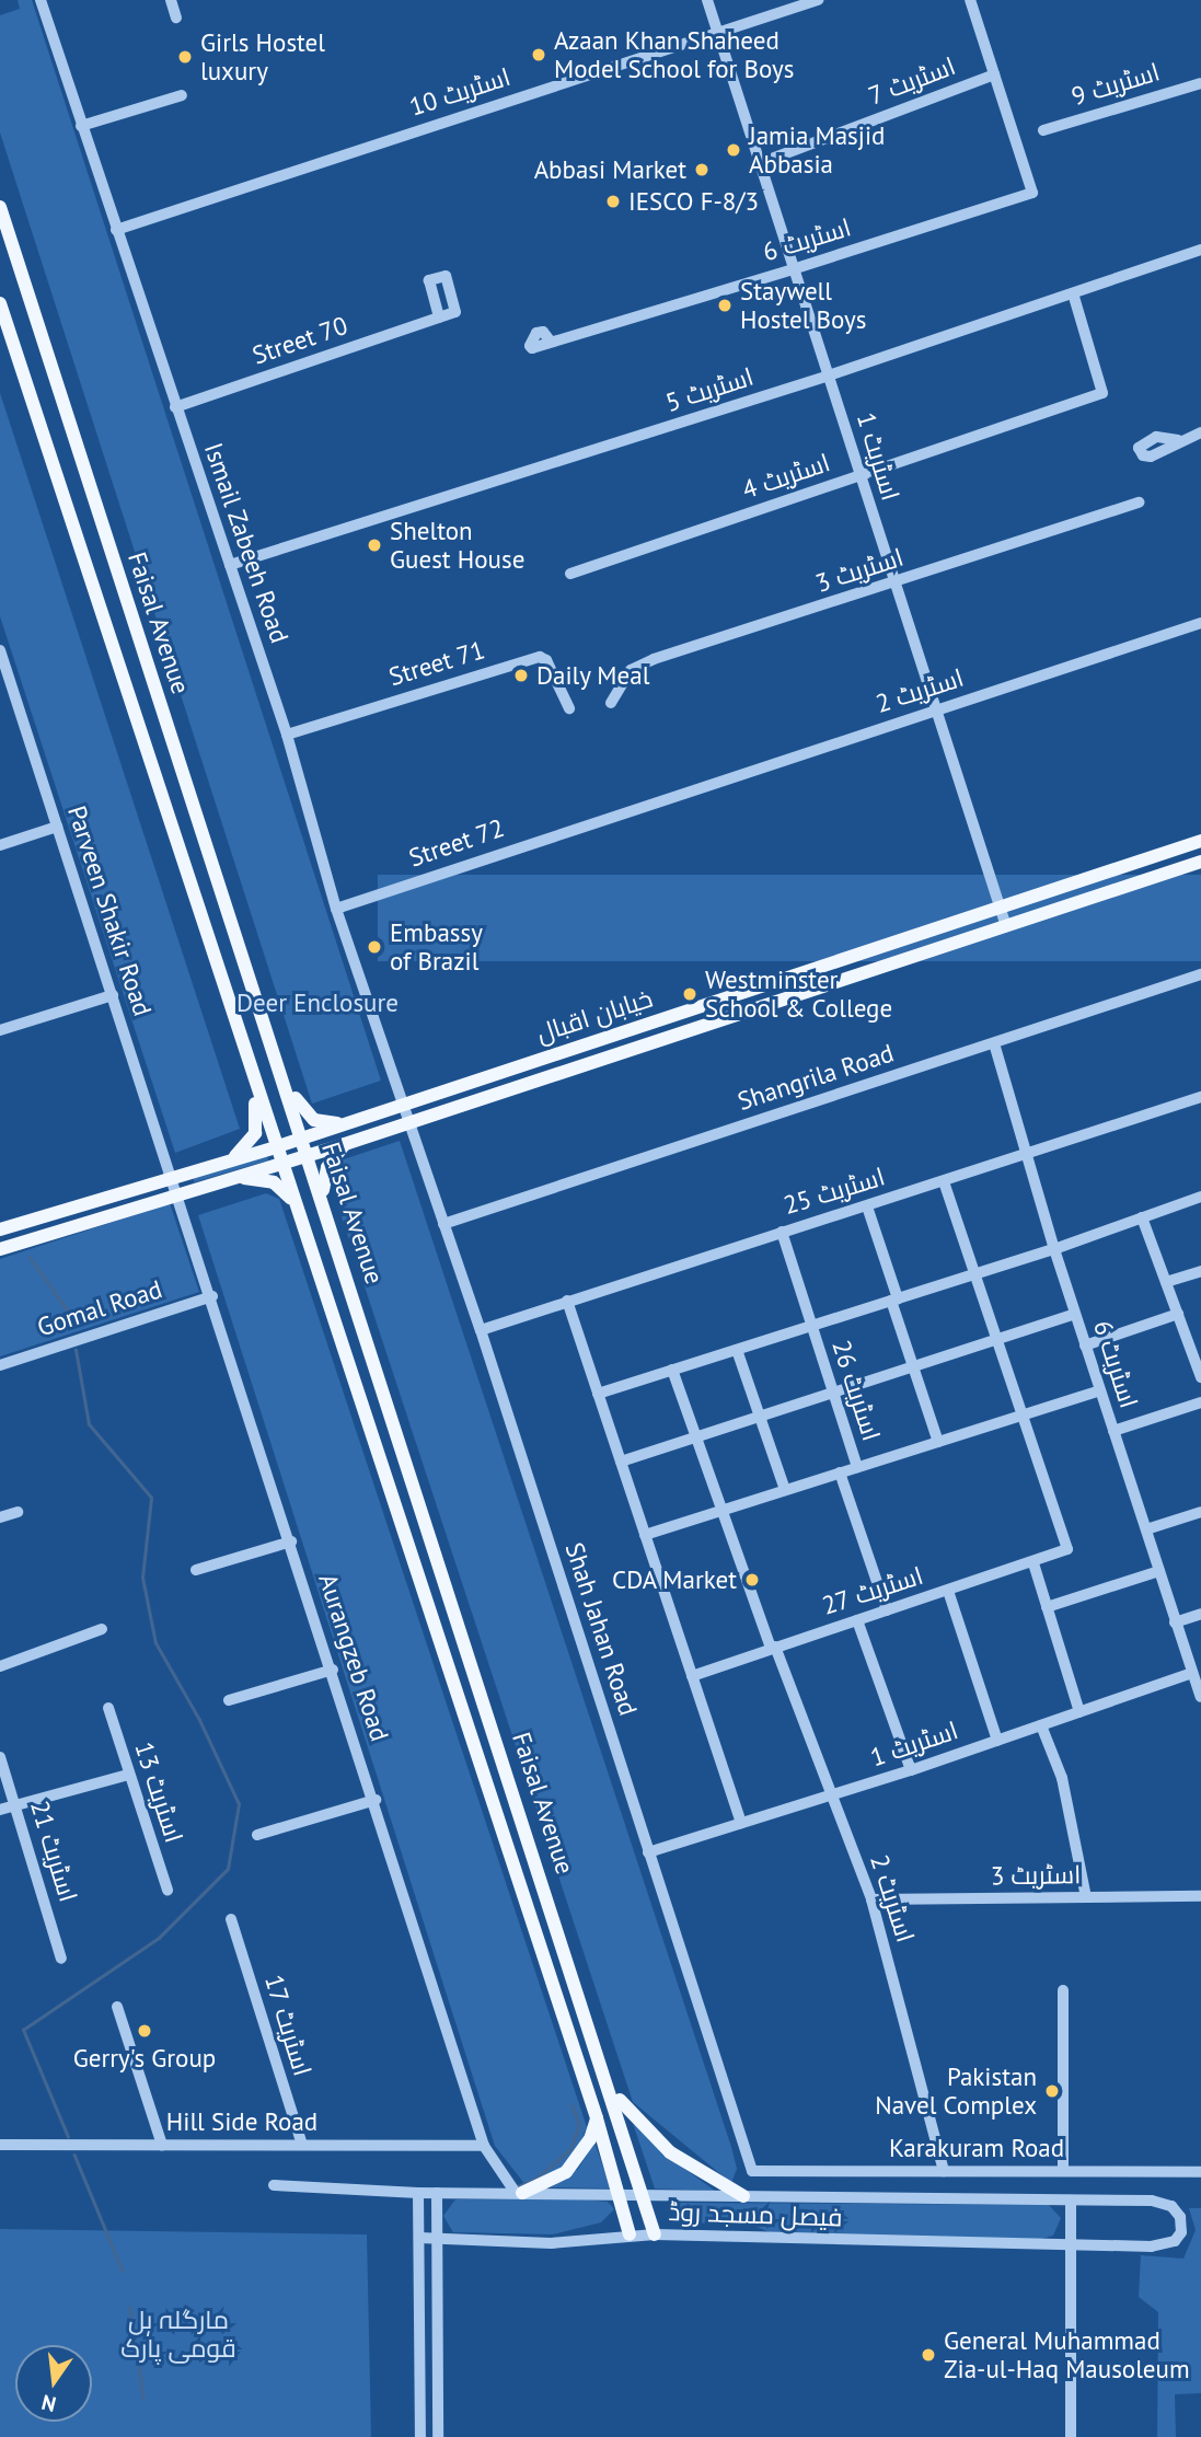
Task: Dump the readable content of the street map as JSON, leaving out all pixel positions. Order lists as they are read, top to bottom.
{
  "streets": {
    "main road": ["Faisal Avenue", "خیابان اقبال"],
    "street": [
      "اسٹریٹ 7",
      "اسٹریٹ 9",
      "اسٹریٹ 10",
      "اسٹریٹ 6",
      "Street 70",
      "اسٹریٹ 5",
      "اسٹریٹ 1",
      "اسٹریٹ 4",
      "Ismail Zabeeh Road",
      "اسٹریٹ 3",
      "Street 71",
      "اسٹریٹ 2",
      "Street 72",
      "Parveen Shakir Road",
      "Shangrila Road",
      "اسٹریٹ 25",
      "Gomal Road",
      "اسٹریٹ 26",
      "اسٹریٹ 27",
      "Shah Jahan Road",
      "Aurangzeb Road",
      "اسٹریٹ 13",
      "اسٹریٹ 21",
      "اسٹریٹ 17",
      "Hill Side Road",
      "Karakuram Road",
      "فیصل مسجد روڈ"
    ]
  },
  "crossings": [
    ["اسٹریٹ 7", "اسٹریٹ 6"],
    ["اسٹریٹ 7", "اسٹریٹ 1"],
    ["اسٹریٹ 10", "اسٹریٹ 1"],
    ["اسٹریٹ 10", "Ismail Zabeeh Road"],
    ["اسٹریٹ 6", "اسٹریٹ 1"],
    ["اسٹریٹ 6", "Shangrila Road"],
    ["اسٹریٹ 6", "اسٹریٹ 25"],
    ["Street 70", "Ismail Zabeeh Road"],
    ["اسٹریٹ 5", "اسٹریٹ 1"],
    ["اسٹریٹ 5", "اسٹریٹ 4"],
    ["اسٹریٹ 5", "Ismail Zabeeh Road"],
    ["اسٹریٹ 1", "اسٹریٹ 4"],
    ["اسٹریٹ 1", "اسٹریٹ 3"],
    ["اسٹریٹ 1", "اسٹریٹ 2"],
    ["اسٹریٹ 1", "خیابان اقبال"],
    ["اسٹریٹ 1", "Shah Jahan Road"],
    ["Ismail Zabeeh Road", "Street 71"],
    ["Ismail Zabeeh Road", "Street 72"],
    ["Ismail Zabeeh Road", "خیابان اقبال"],
    ["Ismail Zabeeh Road", "Shah Jahan Road"],
    ["اسٹریٹ 3", "اسٹریٹ 2"],
    ["Faisal Avenue", "خیابان اقبال"],
    ["Faisal Avenue", "فیصل مسجد روڈ"],
    ["اسٹریٹ 2", "Street 72"],
    ["اسٹریٹ 2", "اسٹریٹ 27"],
    ["اسٹریٹ 2", "Karakuram Road"],
    ["Parveen Shakir Road", "خیابان اقبال"],
    ["Parveen Shakir Road", "Aurangzeb Road"],
    ["خیابان اقبال", "Shah Jahan Road"],
    ["خیابان اقبال", "Aurangzeb Road"],
    ["Shangrila Road", "Shah Jahan Road"],
    ["اسٹریٹ 25", "اسٹریٹ 26"],
    ["اسٹریٹ 25", "Shah Jahan Road"],
    ["Gomal Road", "Aurangzeb Road"],
    ["اسٹریٹ 26", "اسٹریٹ 27"],
    ["Shah Jahan Road", "Karakuram Road"],
    ["Aurangzeb Road", "Hill Side Road"],
    ["Aurangzeb Road", "فیصل مسجد روڈ"],
    ["اسٹریٹ 17", "Hill Side Road"]
  ],
  "parks": ["Deer Enclosure", "مارگلہ ہل قومی پارک"],
  "places": [
    "Azaan Khan Shaheed Model School for Boys",
    "Girls Hostel luxury",
    "Jamia Masjid Abbasia",
    "Abbasi Market",
    "IESCO F-8/3",
    "Staywell Hostel Boys",
    "Shelton Guest House",
    "Daily Meal",
    "Embassy of Brazil",
    "Westminster School & College",
    "CDA Market",
    "Gerry's Group",
    "Pakistan Navel Complex",
    "General Muhammad Zia-ul-Haq Mausoleum"
  ],
  "north": "bottom"
}
